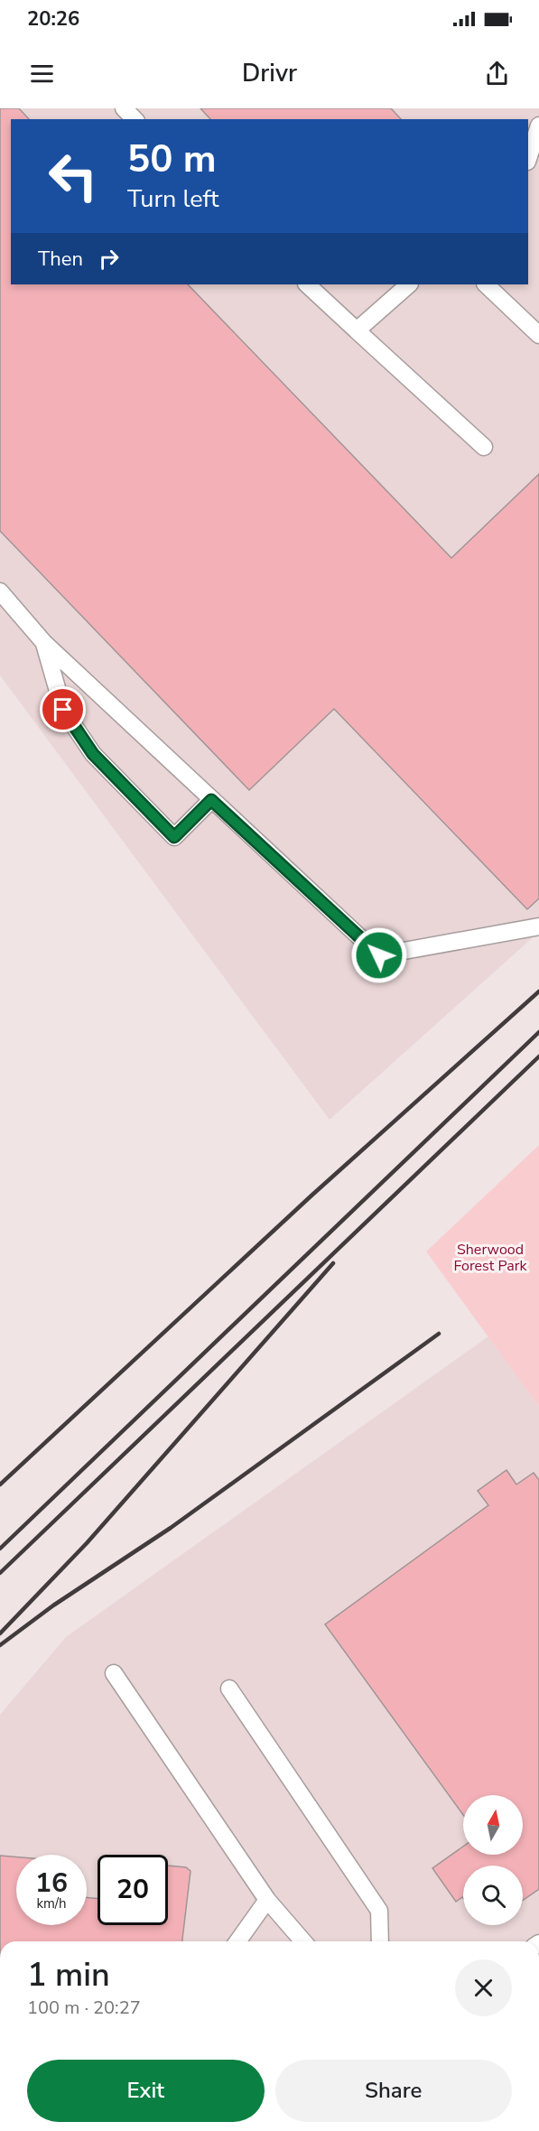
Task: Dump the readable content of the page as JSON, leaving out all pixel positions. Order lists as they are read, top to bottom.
{
  "parks": ["Sherwood Forest Park"],
  "north": "top",
  "page": {
    "status": "20:26",
    "header": "Drivr",
    "turn": ["50 m", "Turn left"],
    "then": "Then",
    "speed": "16 km/h",
    "limit": "20",
    "heading": ["1 min", "100 m · 20:27"],
    "buttons": ["Exit", "Share"]
  }
}
